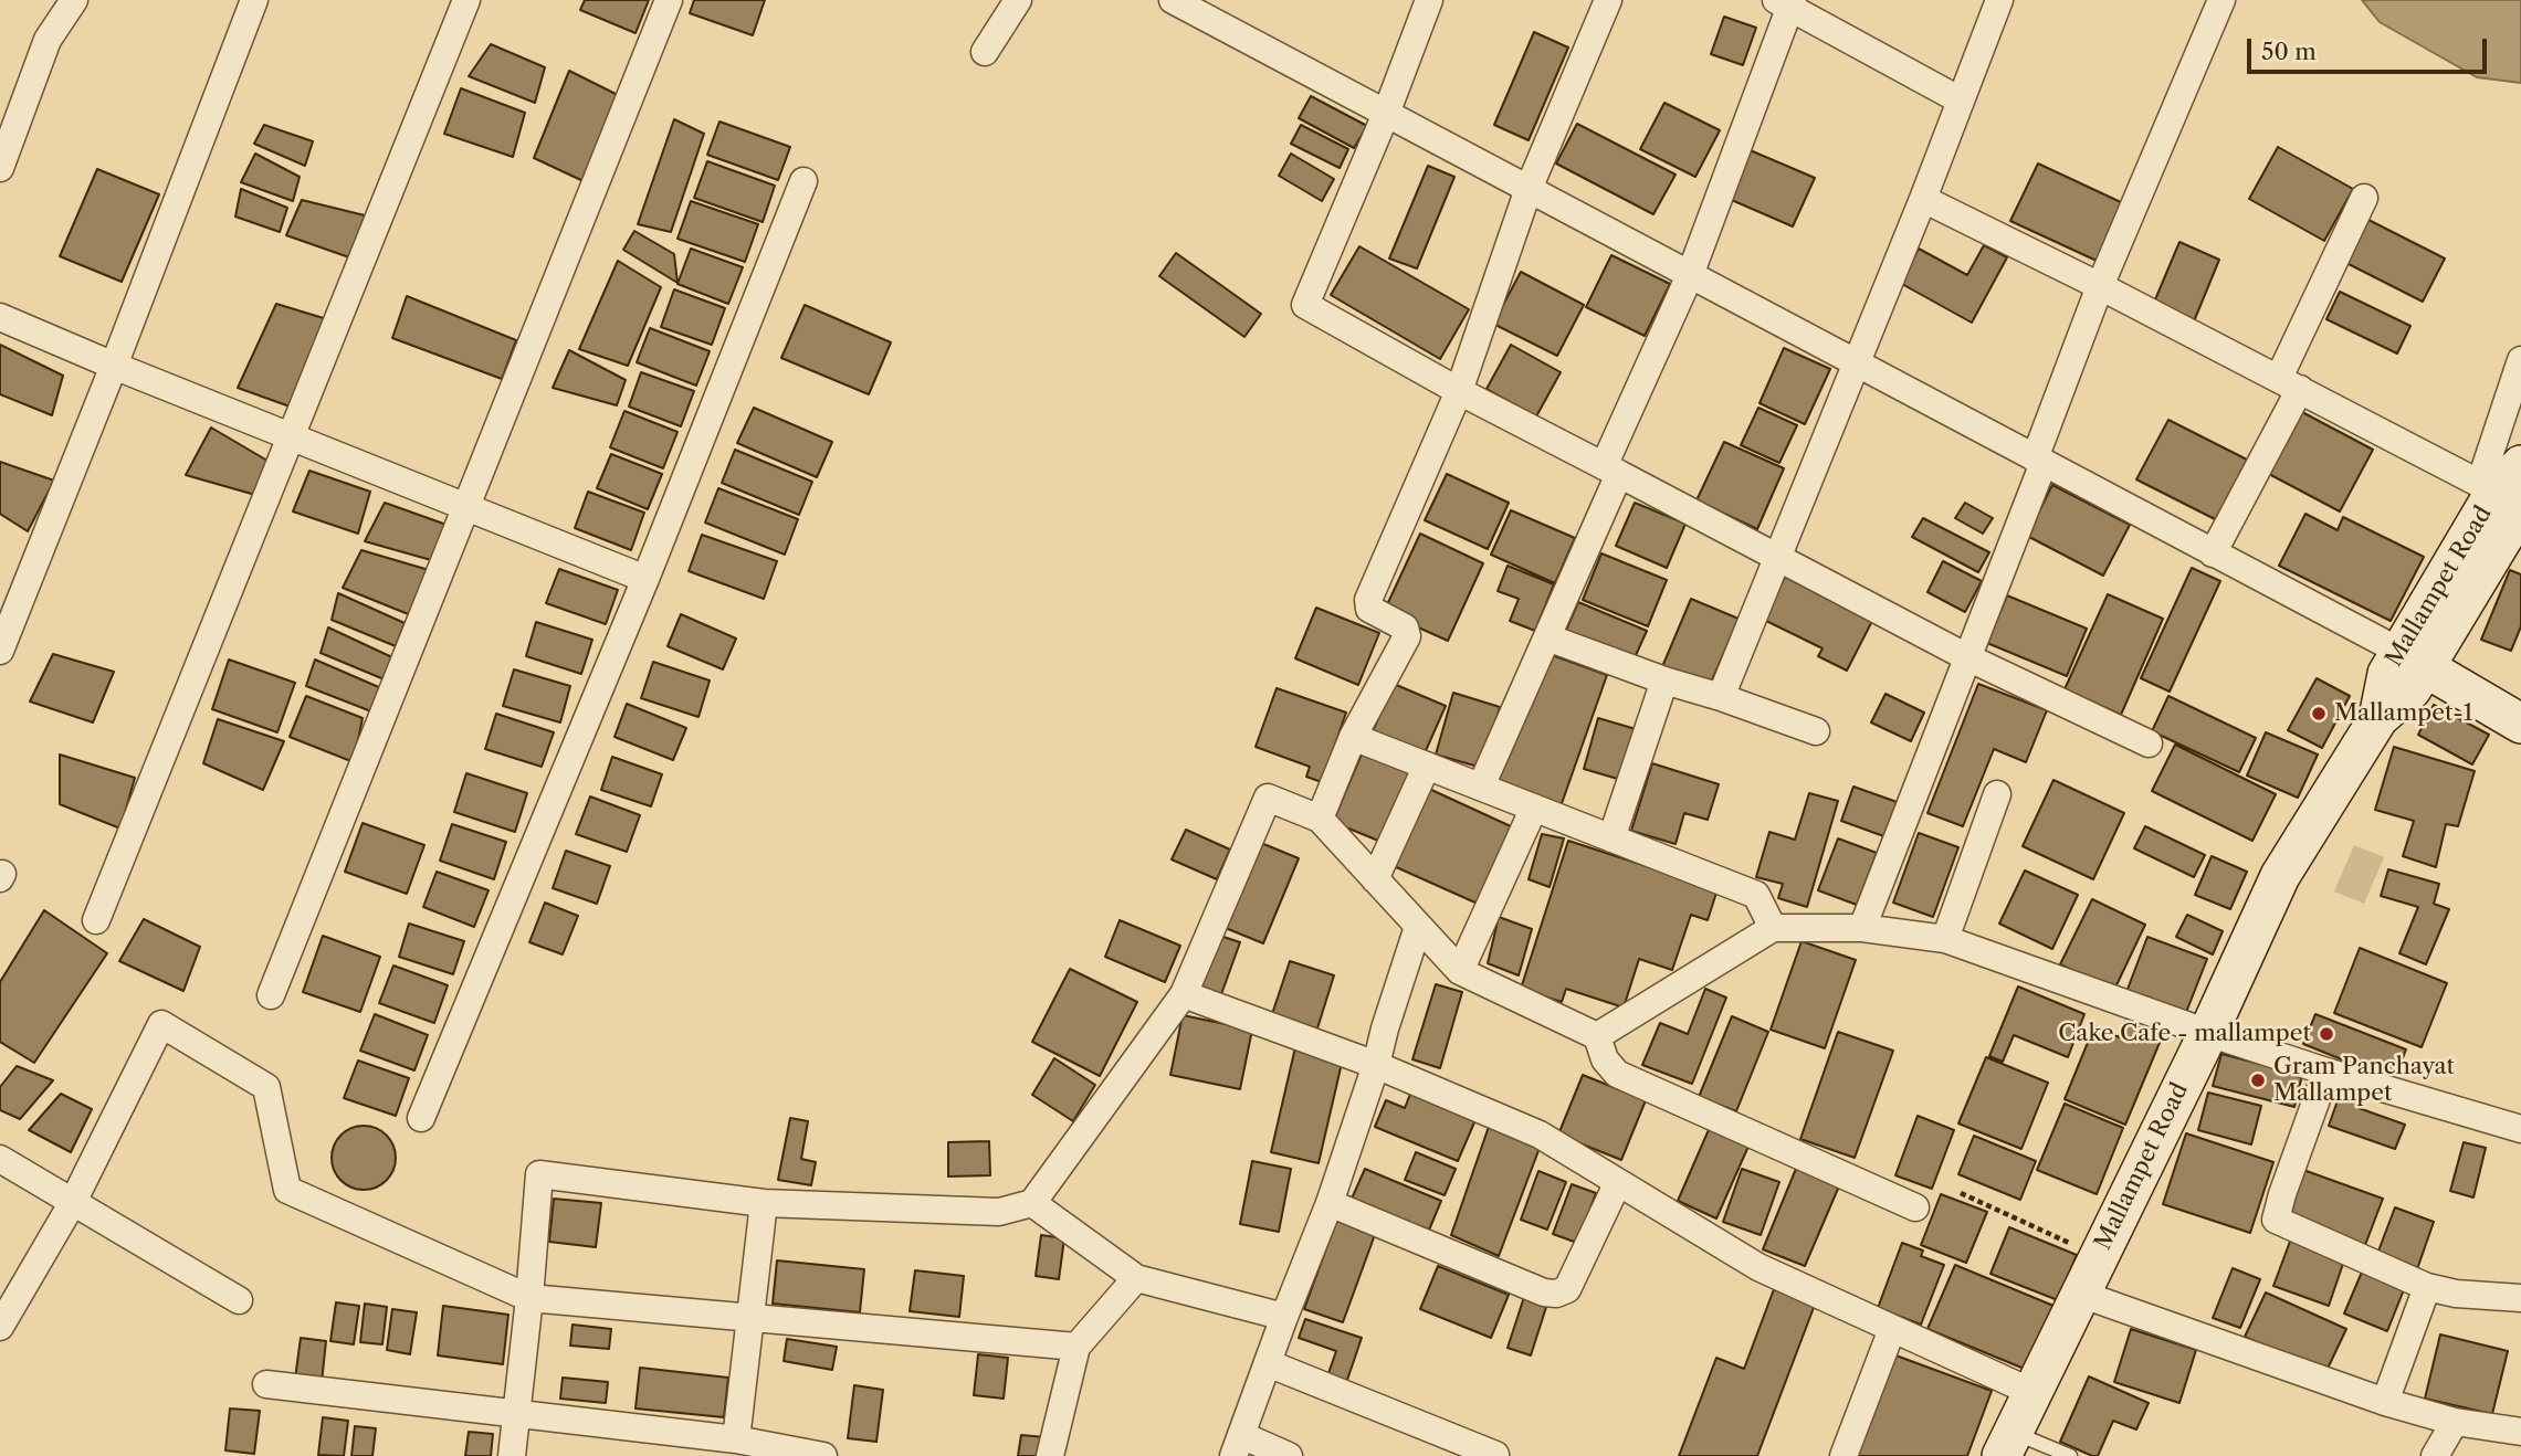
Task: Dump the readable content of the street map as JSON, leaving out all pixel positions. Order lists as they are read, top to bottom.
{
  "streets": {
    "main road": ["Mallampet Road"]
  },
  "places": ["Mallampet-1", "Cake Cafe - mallampet", "Gram Panchayat Mallampet"],
  "scale_bar": "50 m"
}
